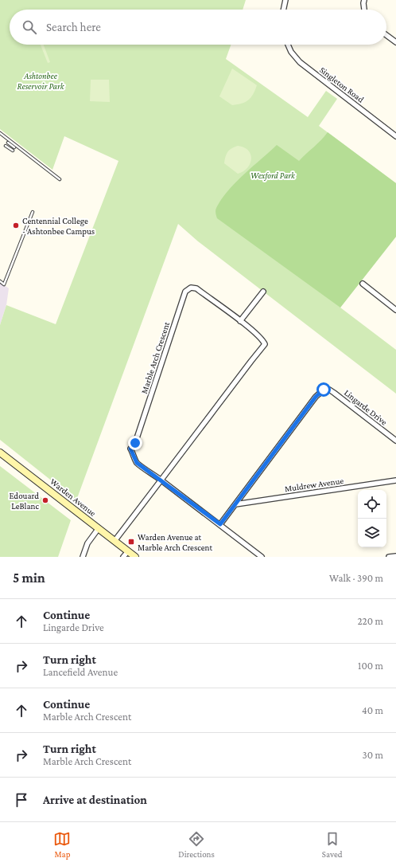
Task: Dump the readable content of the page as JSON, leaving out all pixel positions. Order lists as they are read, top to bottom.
{
  "streets": {
    "main road": ["Warden Avenue"],
    "street": [
      "Singleton Road",
      "Marble Arch Crescent",
      "Lingarde Drive",
      "Muldrew Avenue"
    ]
  },
  "crossings": [
    ["Marble Arch Crescent", "Warden Avenue"],
    ["Lingarde Drive", "Muldrew Avenue"]
  ],
  "parks": ["Ashtonbee Reservoir Park", "Wexford Park"],
  "places": {
    "other": ["Centennial College - Ashtonbee Campus", "Edouard LeBlanc"],
    "transit": ["Warden Avenue at Marble Arch Crescent"]
  },
  "page": {
    "search": "Search here",
    "heading": ["5 min", "Walk · 390 m"],
    "list": [
      ["Continue", "Lingarde Drive", "220 m"],
      ["Turn right", "Lancefield Avenue", "100 m"],
      ["Continue", "Marble Arch Crescent", "40 m"],
      ["Turn right", "Marble Arch Crescent", "30 m"],
      "Arrive at destination"
    ],
    "nav": ["Map", "Directions", "Saved"]
  }
}
